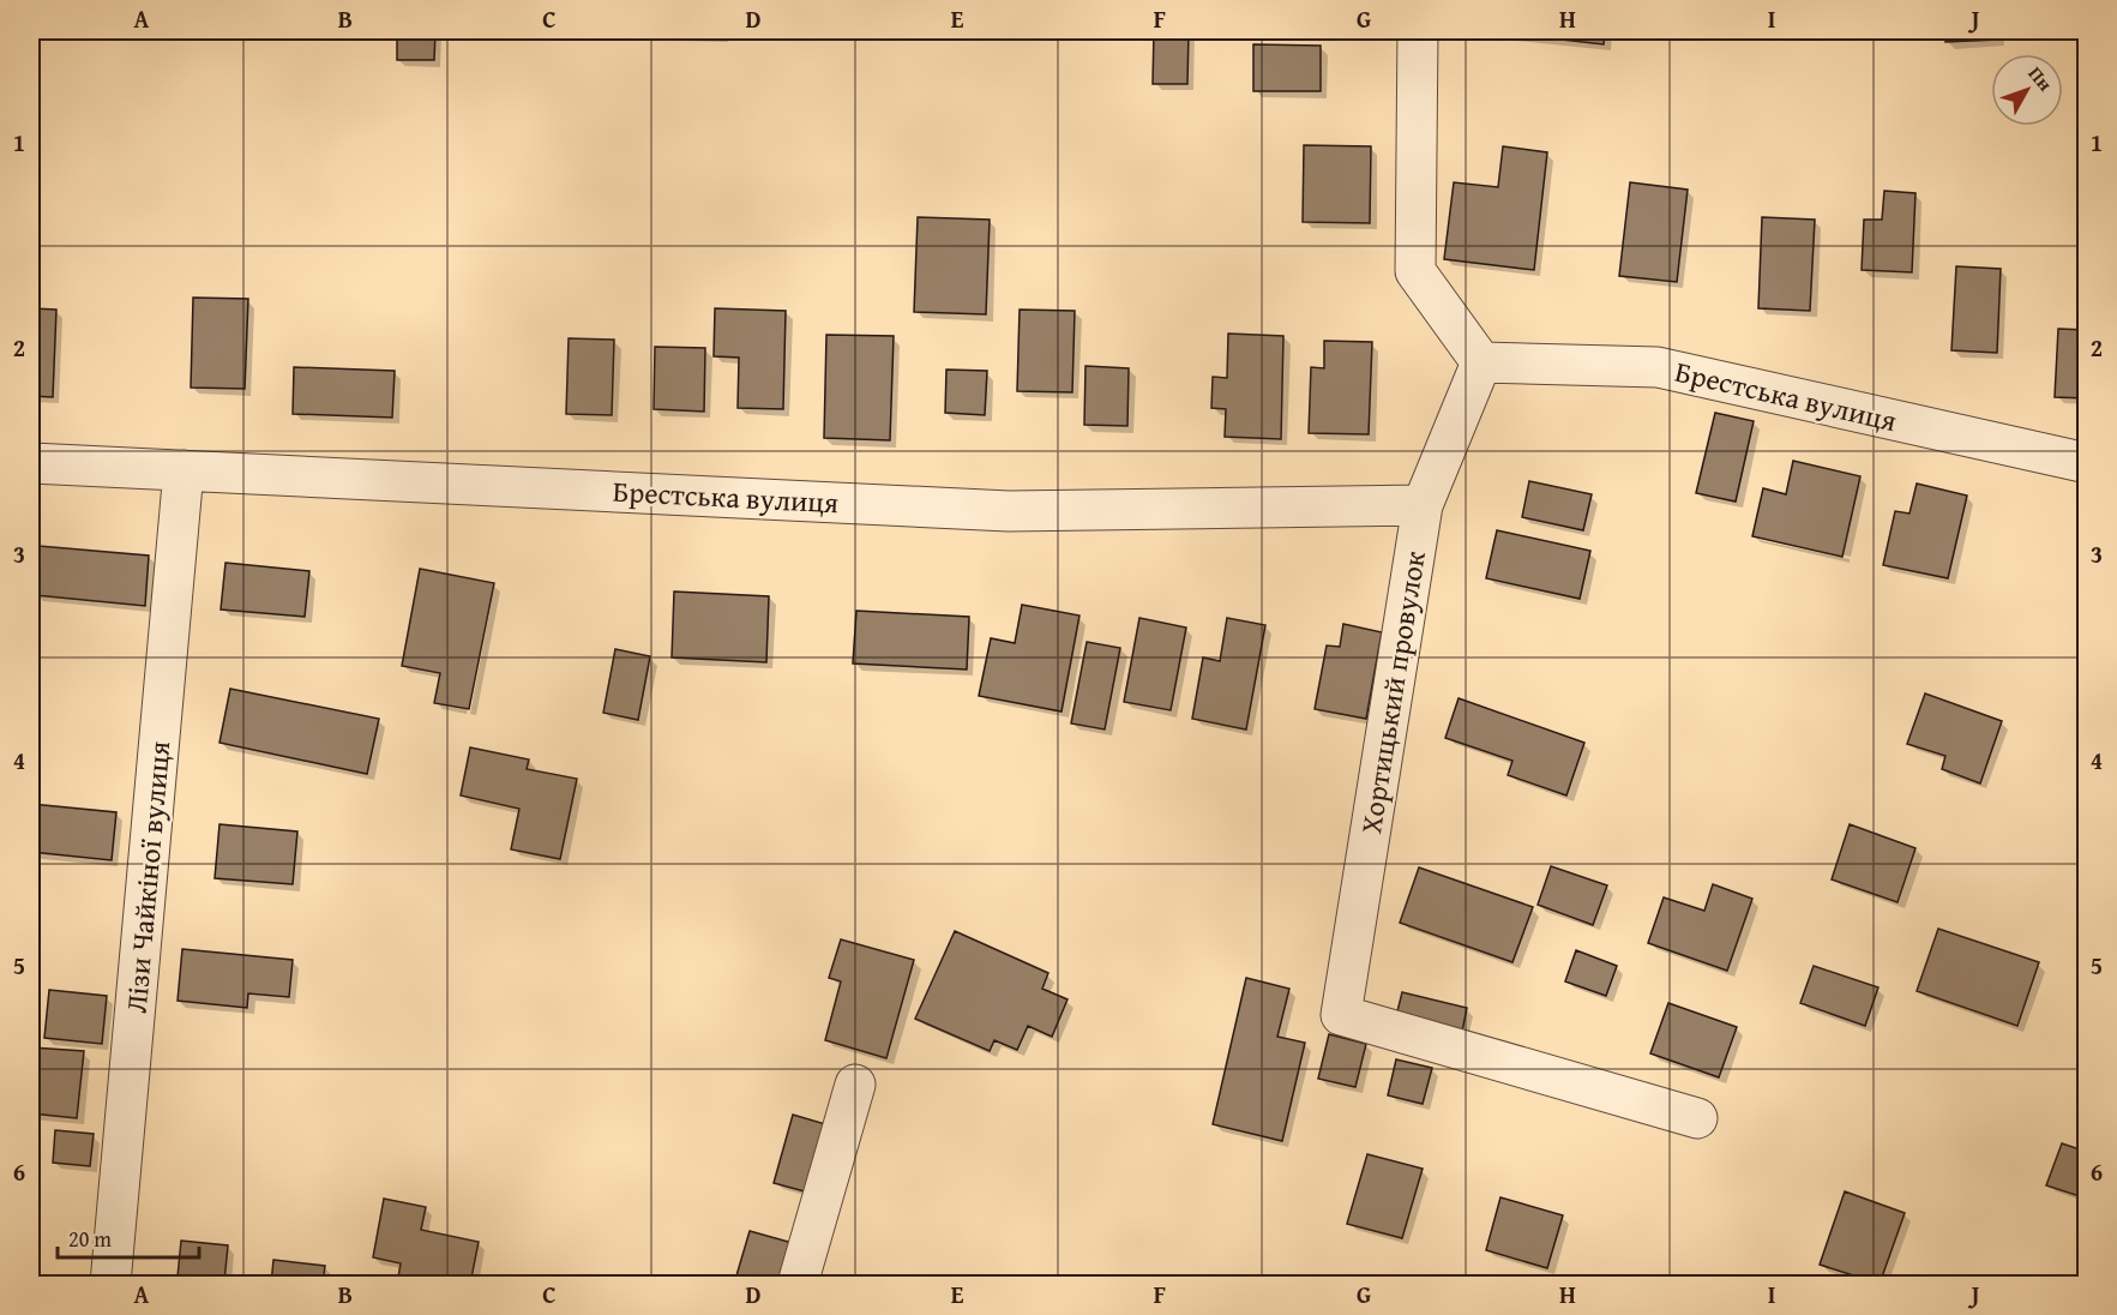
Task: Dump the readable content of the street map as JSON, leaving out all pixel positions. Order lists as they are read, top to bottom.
{
  "streets": {
    "street": ["Брестська вулиця", "Хортицький провулок", "Лізи Чайкіної вулиця"]
  },
  "crossings": [
    ["Брестська вулиця", "Хортицький провулок"],
    ["Брестська вулиця", "Лізи Чайкіної вулиця"]
  ],
  "scale_bar": "20 m",
  "north": "top right",
  "grid": {
    "columns": [
      "A",
      "B",
      "C",
      "D",
      "E",
      "F",
      "G",
      "H",
      "I",
      "J"
    ],
    "rows": [
      "1",
      "2",
      "3",
      "4",
      "5",
      "6"
    ]
  }
}
